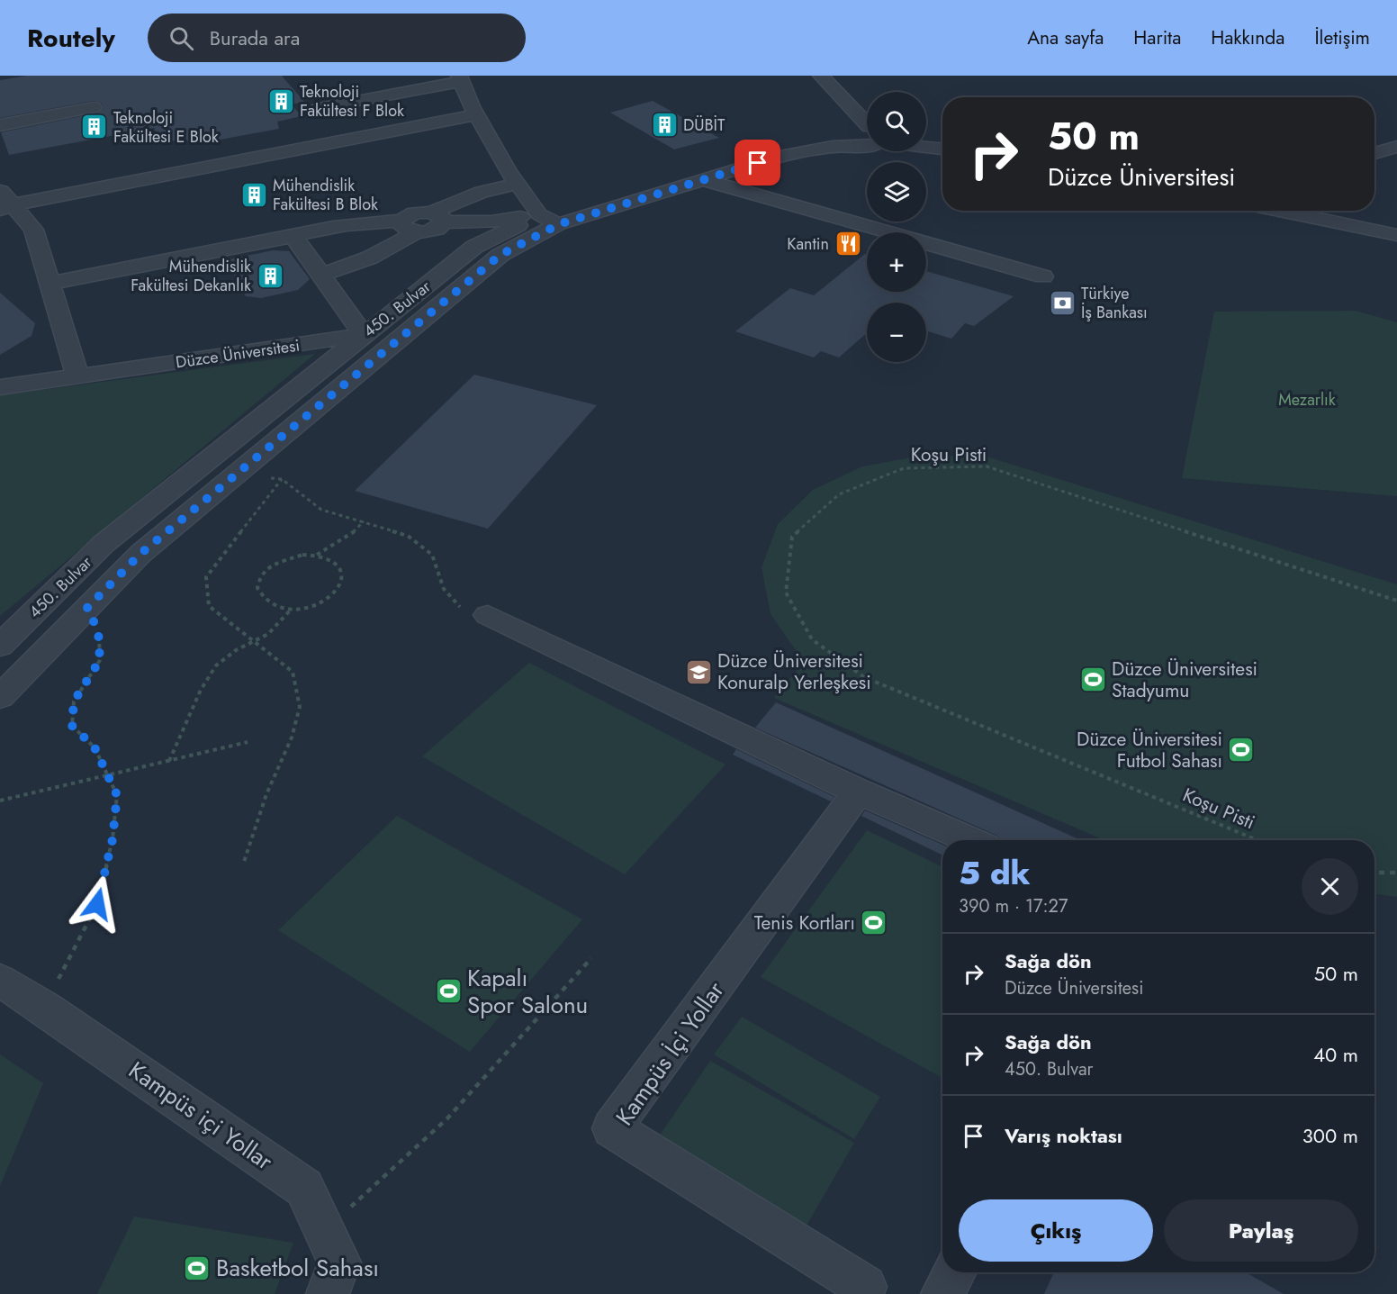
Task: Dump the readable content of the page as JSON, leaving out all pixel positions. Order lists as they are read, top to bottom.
{
  "streets": {
    "street": [
      "450. Bulvar",
      "Düzce Üniversitesi",
      "Kampüs İçi Yollar",
      "Kampüs içi Yollar"
    ],
    "path": ["Koşu Pisti"]
  },
  "crossings": [
    ["450. Bulvar", "Düzce Üniversitesi"]
  ],
  "parks": ["Mezarlık"],
  "places": {
    "building": [
      "Teknoloji Fakültesi F Blok",
      "DÜBİT",
      "Teknoloji Fakültesi E Blok",
      "Mühendislik Fakültesi B Blok",
      "Mühendislik Fakültesi Dekanlık"
    ],
    "restaurant": ["Kantin"],
    "bank": ["Türkiye İş Bankası"],
    "school or university": ["Düzce Üniversitesi Konuralp Yerleşkesi"],
    "sports": [
      "Düzce Üniversitesi Stadyumu",
      "Düzce Üniversitesi Futbol Sahası",
      "Tenis Kortları",
      "Kapalı Spor Salonu",
      "Basketbol Sahası"
    ]
  },
  "page": {
    "header": "Routely",
    "search": "Burada ara",
    "nav": [
      "Ana sayfa",
      "Harita",
      "Hakkında",
      "İletişim"
    ],
    "map_buttons": ["+", "−"],
    "turn": ["50 m", "Düzce Üniversitesi"],
    "heading": ["5 dk", "390 m · 17:27"],
    "list": [
      {
        "name": "Sağa dön",
        "note": "Düzce Üniversitesi",
        "value": "50 m"
      },
      {
        "name": "Sağa dön",
        "note": "450. Bulvar",
        "value": "40 m"
      },
      {
        "name": "Varış noktası",
        "value": "300 m"
      }
    ],
    "buttons": ["Çıkış", "Paylaş"]
  }
}
